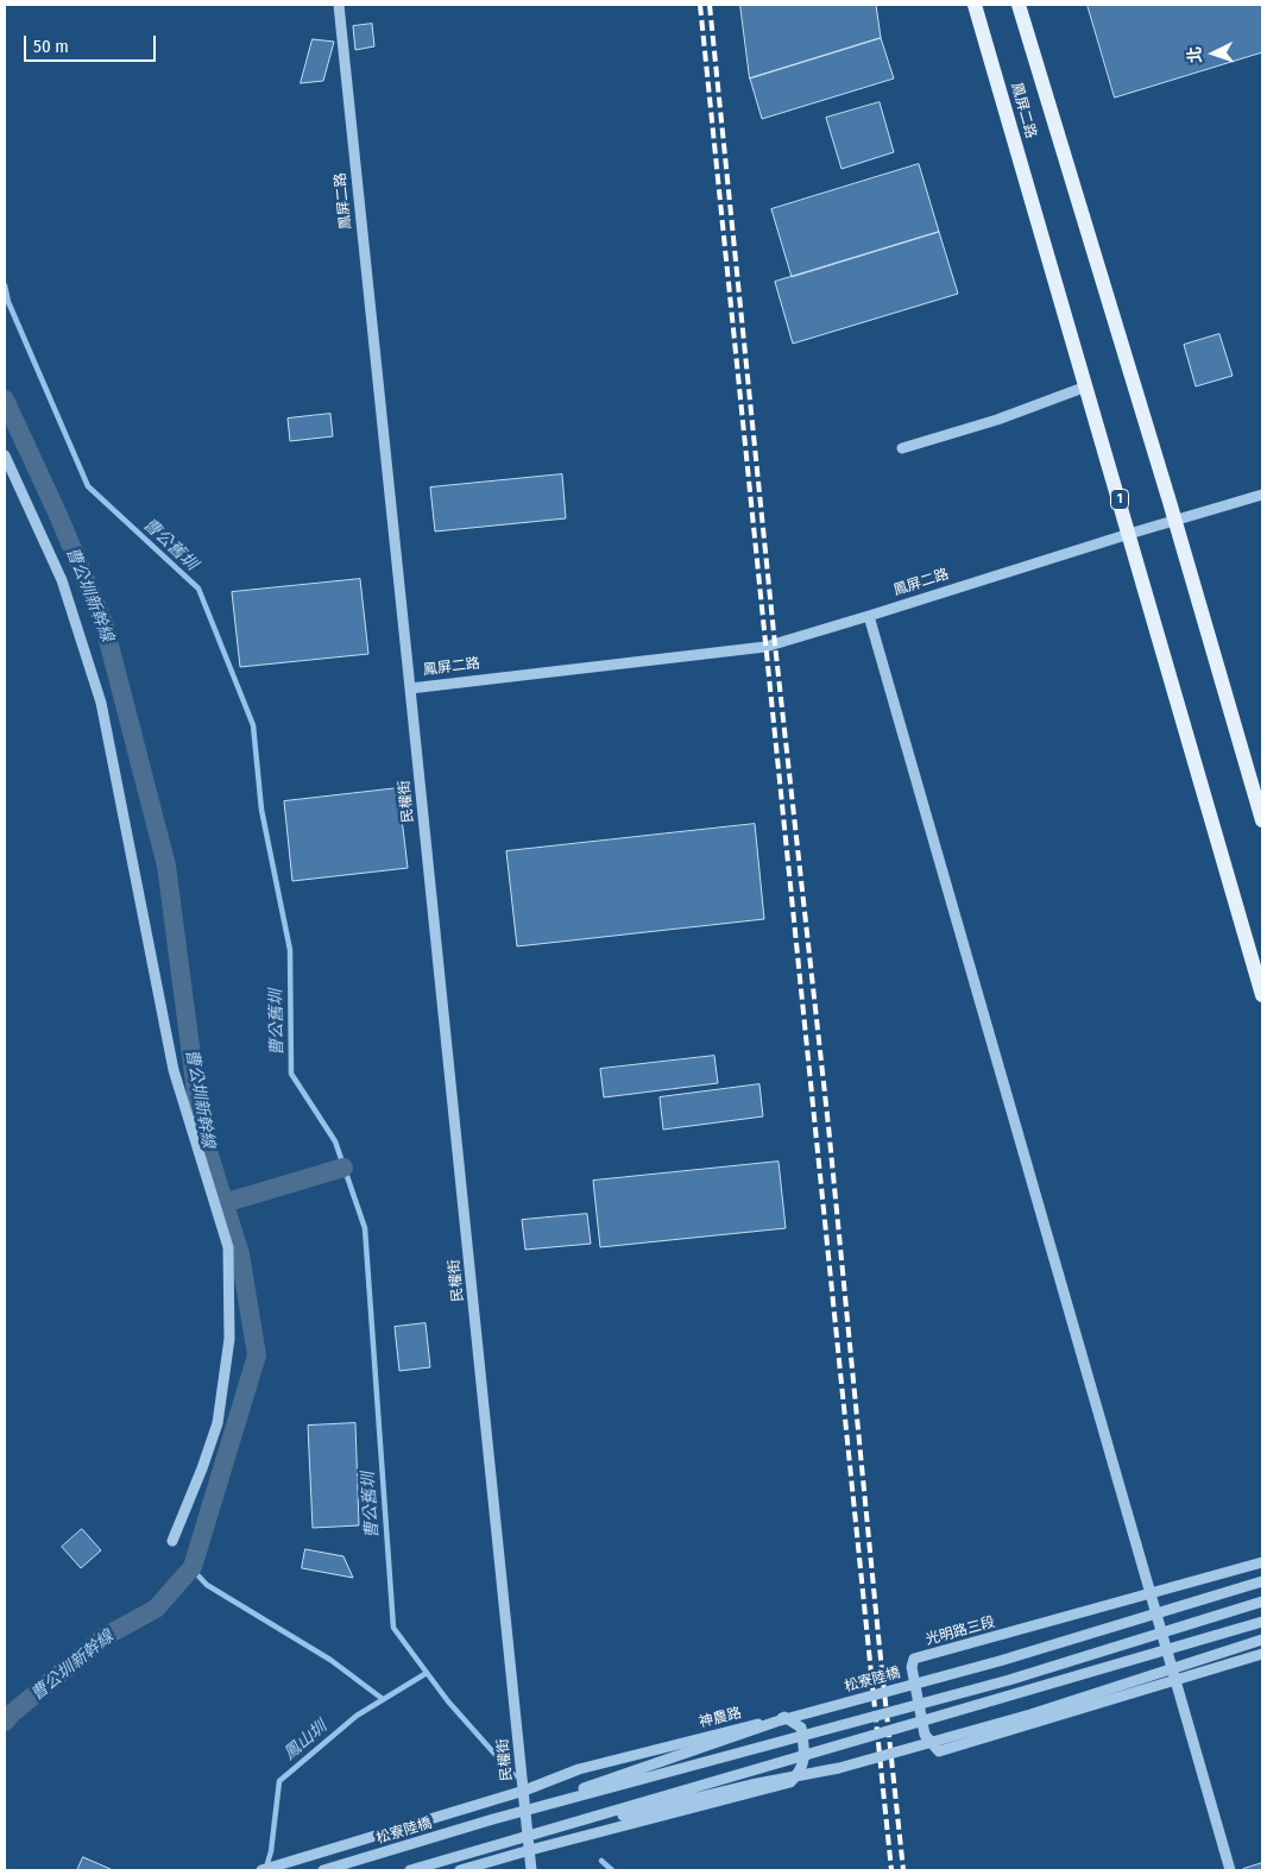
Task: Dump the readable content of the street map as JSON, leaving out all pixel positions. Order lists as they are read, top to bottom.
{
  "streets": {
    "main road": ["鳳屏二路", "1"],
    "street": [
      "民權街",
      "光明路三段",
      "松寮陸橋",
      "神農路"
    ]
  },
  "crossings": [
    ["鳳屏二路", "民權街"],
    ["民權街", "神農路"]
  ],
  "water": ["曹公舊圳", "曹公圳新幹線", "鳳山圳"],
  "scale_bar": "50 m",
  "north": "left"
}
